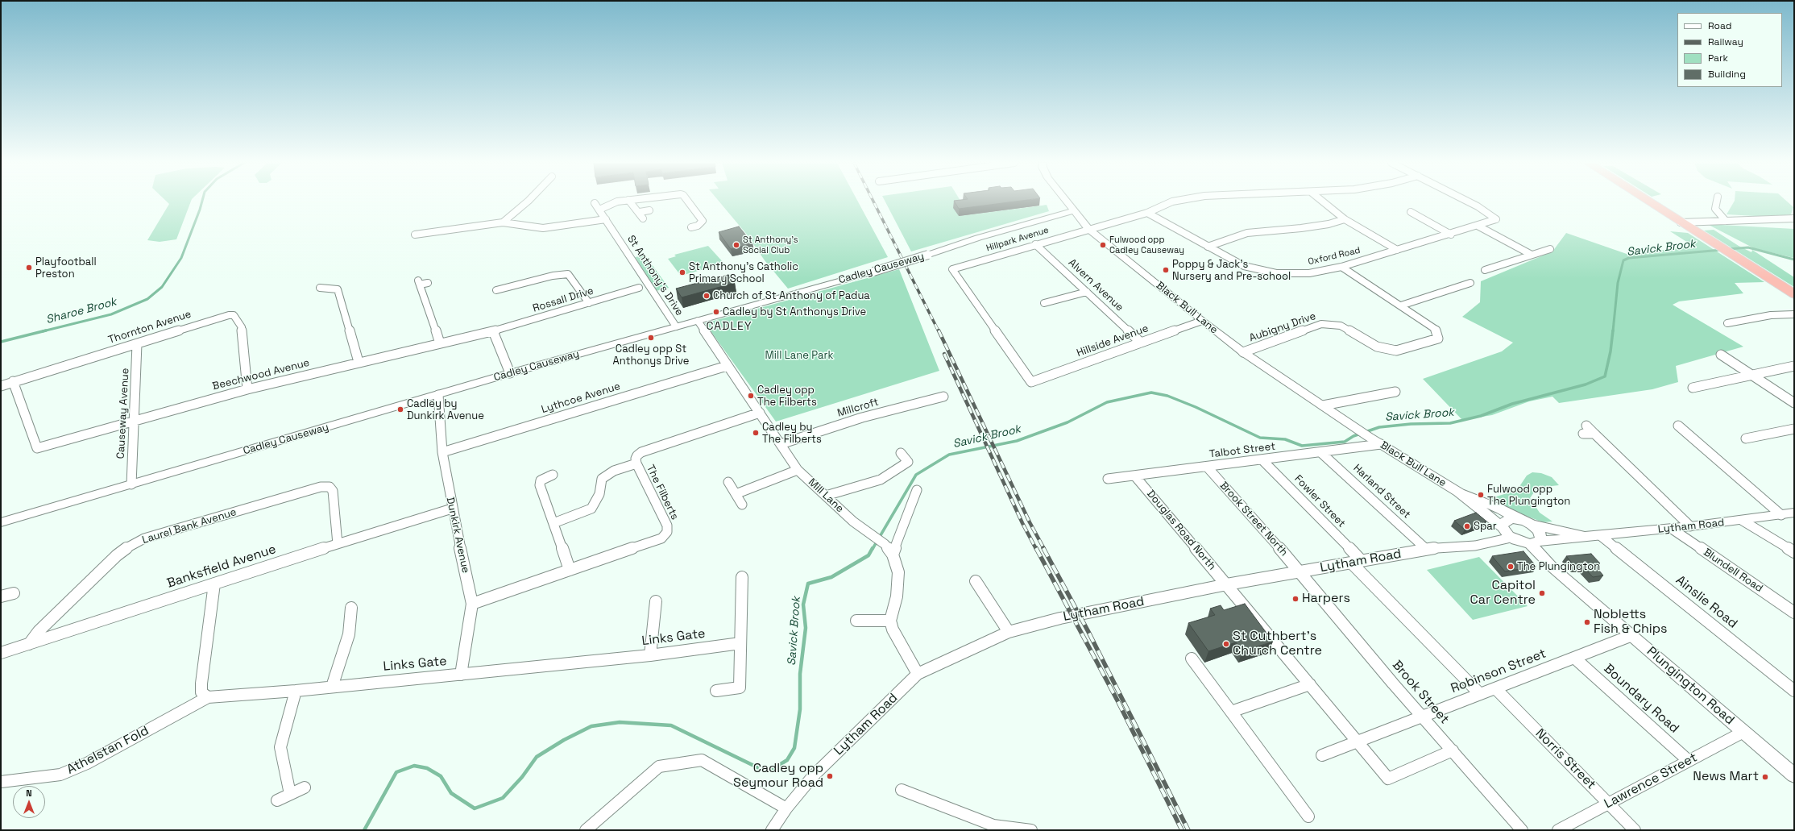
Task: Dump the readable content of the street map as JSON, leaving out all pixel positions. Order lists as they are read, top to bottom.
{
  "streets": {
    "street": [
      "Hillpark Avenue",
      "Oxford Road",
      "Cadley Causeway",
      "St Anthony's Drive",
      "Alvern Avenue",
      "Rossall Drive",
      "Black Bull Lane",
      "Thornton Avenue",
      "Aubigny Drive",
      "Hillside Avenue",
      "Beechwood Avenue",
      "Lythcoe Avenue",
      "Millcroft",
      "Causeway Avenue",
      "Talbot Street",
      "Harland Street",
      "The Filberts",
      "Mill Lane",
      "Fowler Street",
      "Brook Street North",
      "Laurel Bank Avenue",
      "Lytham Road",
      "Douglas Road North",
      "Dunkirk Avenue",
      "Banksfield Avenue",
      "Blundell Road",
      "Ainslie Road",
      "Links Gate",
      "Robinson Street",
      "Plungington Road",
      "Brook Street",
      "Boundary Road",
      "Athelstan Fold",
      "Norris Street",
      "Lawrence Street"
    ]
  },
  "crossings": [
    ["Hillpark Avenue", "Oxford Road"],
    ["Hillpark Avenue", "Alvern Avenue"],
    ["Hillpark Avenue", "Black Bull Lane"],
    ["Hillpark Avenue", "Hillside Avenue"],
    ["Cadley Causeway", "St Anthony's Drive"],
    ["Cadley Causeway", "Black Bull Lane"],
    ["Cadley Causeway", "Causeway Avenue"],
    ["Cadley Causeway", "Mill Lane"],
    ["Cadley Causeway", "Dunkirk Avenue"],
    ["Alvern Avenue", "Hillside Avenue"],
    ["Rossall Drive", "Beechwood Avenue"],
    ["Black Bull Lane", "Aubigny Drive"],
    ["Black Bull Lane", "Hillside Avenue"],
    ["Black Bull Lane", "Talbot Street"],
    ["Black Bull Lane", "Lytham Road"],
    ["Black Bull Lane", "Plungington Road"],
    ["Thornton Avenue", "Beechwood Avenue"],
    ["Thornton Avenue", "Causeway Avenue"],
    ["Beechwood Avenue", "Causeway Avenue"],
    ["Lythcoe Avenue", "Mill Lane"],
    ["Lythcoe Avenue", "Dunkirk Avenue"],
    ["Millcroft", "Mill Lane"],
    ["Talbot Street", "Harland Street"],
    ["Talbot Street", "Fowler Street"],
    ["Talbot Street", "Brook Street North"],
    ["Talbot Street", "Douglas Road North"],
    ["Harland Street", "Lytham Road"],
    ["The Filberts", "Mill Lane"],
    ["The Filberts", "Dunkirk Avenue"],
    ["Fowler Street", "Lytham Road"],
    ["Brook Street North", "Lytham Road"],
    ["Brook Street North", "Brook Street"],
    ["Laurel Bank Avenue", "Banksfield Avenue"],
    ["Lytham Road", "Douglas Road North"],
    ["Lytham Road", "Blundell Road"],
    ["Lytham Road", "Ainslie Road"],
    ["Lytham Road", "Plungington Road"],
    ["Lytham Road", "Brook Street"],
    ["Douglas Road North", "Robinson Street"],
    ["Douglas Road North", "Brook Street"],
    ["Dunkirk Avenue", "Banksfield Avenue"],
    ["Dunkirk Avenue", "Links Gate"],
    ["Links Gate", "Athelstan Fold"],
    ["Robinson Street", "Plungington Road"],
    ["Robinson Street", "Brook Street"],
    ["Robinson Street", "Boundary Road"],
    ["Robinson Street", "Norris Street"],
    ["Plungington Road", "Lawrence Street"],
    ["Boundary Road", "Lawrence Street"],
    ["Norris Street", "Lawrence Street"]
  ],
  "districts": ["CADLEY"],
  "water": ["Savick Brook", "Sharoe Brook"],
  "parks": ["Mill Lane Park"],
  "places": [
    "St Anthony's Social Club",
    "Fulwood opp Cadley Causeway",
    "Playfootball Preston",
    "Poppy & Jack's Nursery and Pre-school",
    "St Anthony's Catholic Primary School",
    "Church of St Anthony of Padua",
    "Cadley by St Anthonys Drive",
    "Cadley opp St Anthonys Drive",
    "Cadley opp The Filberts",
    "Cadley by Dunkirk Avenue",
    "Cadley by The Filberts",
    "Fulwood opp The Plungington",
    "Spar",
    "The Plungington",
    "Capitol Car Centre",
    "Harpers",
    "Nobletts Fish & Chips",
    "St Cuthbert's Church Centre",
    "Cadley opp Seymour Road",
    "News Mart"
  ],
  "legend": [
    "Road",
    "Railway",
    "Park",
    "Building"
  ],
  "north": "top"
}
